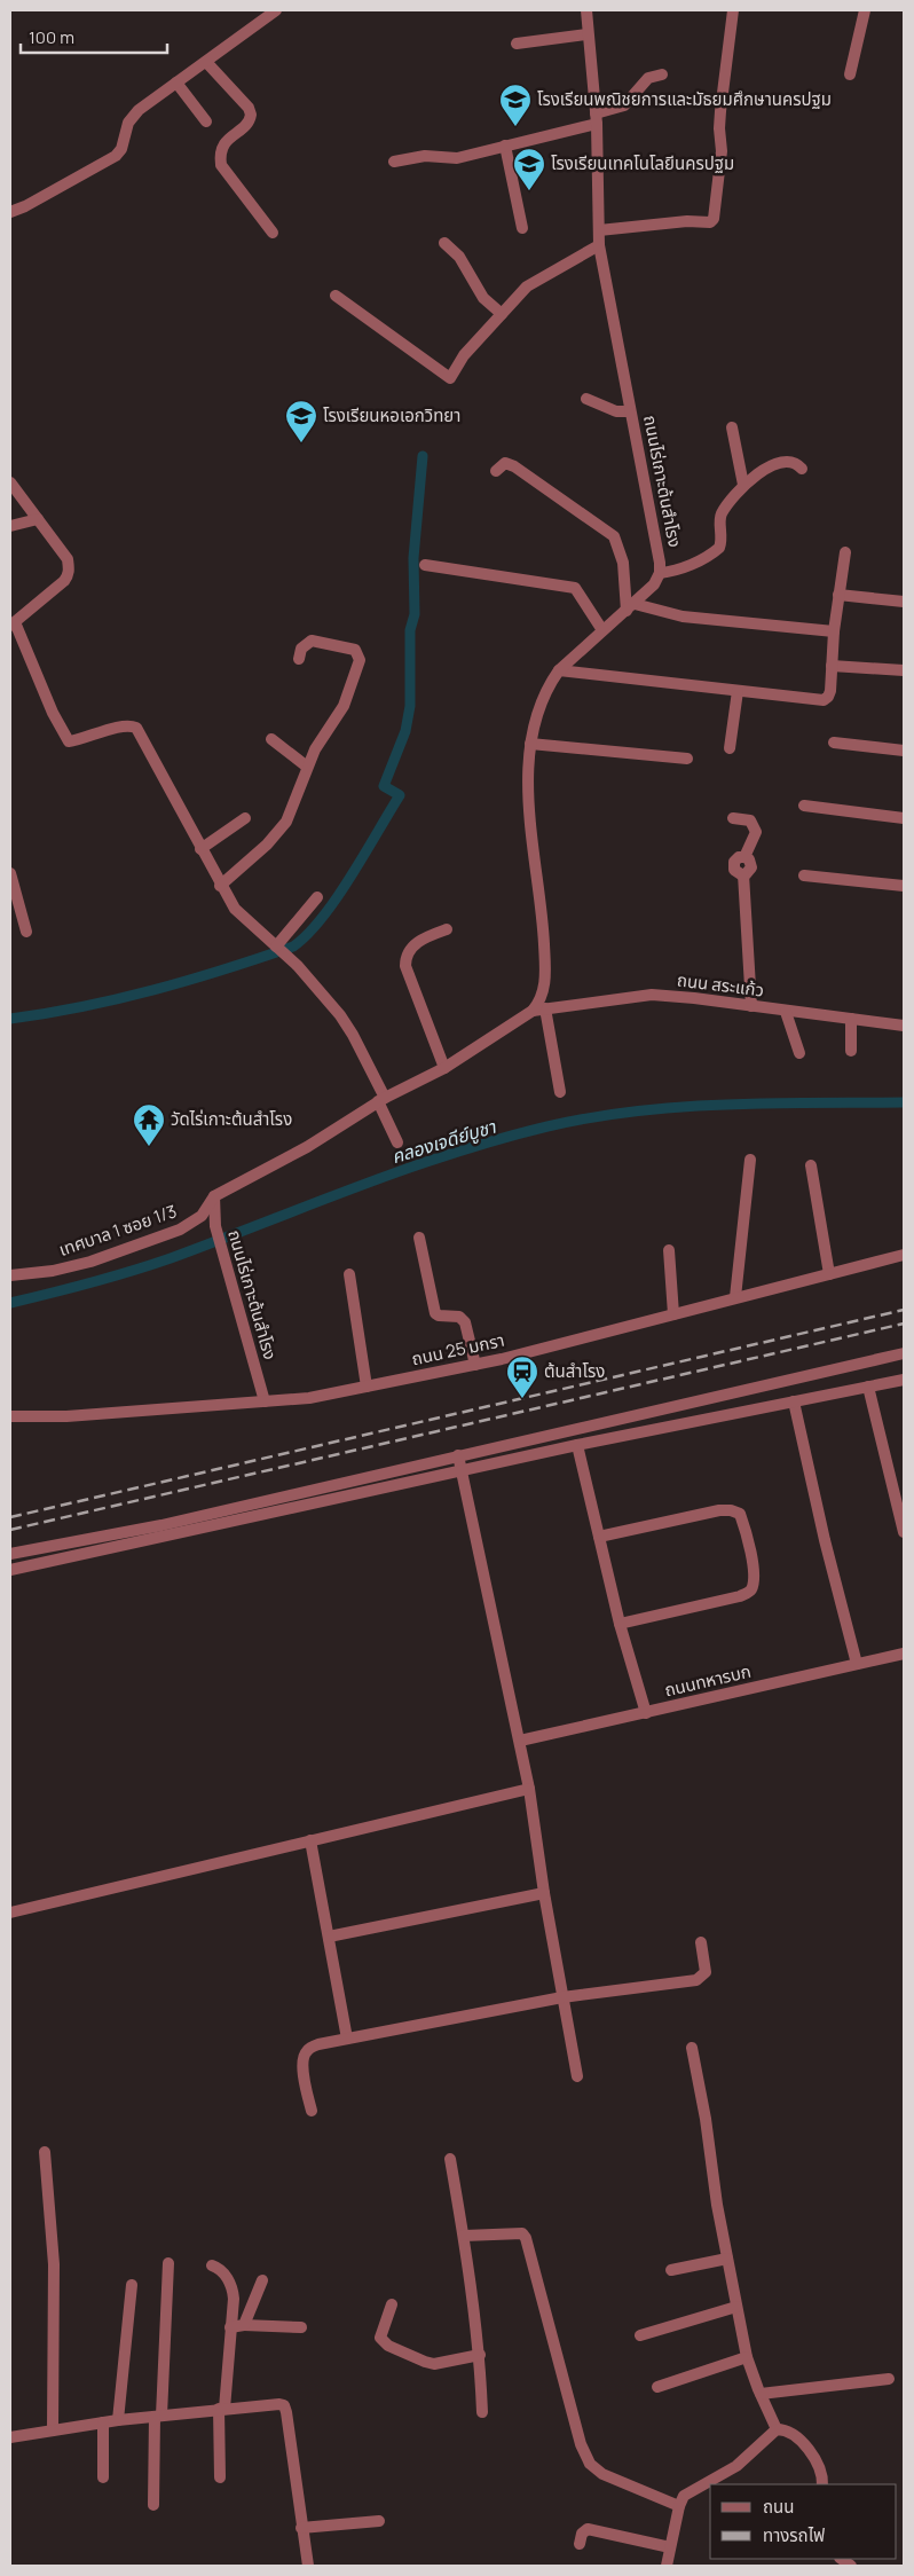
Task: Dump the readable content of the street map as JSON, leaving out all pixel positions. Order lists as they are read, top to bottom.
{
  "streets": {
    "street": [
      "ถนนไร่เกาะต้นสำโรง",
      "ถนน สระแก้ว",
      "เทศบาล 1 ซอย 1/3",
      "ถนน 25 มกรา",
      "ถนนทหารบก"
    ]
  },
  "crossings": [
    ["ถนนไร่เกาะต้นสำโรง", "ถนน สระแก้ว"],
    ["ถนนไร่เกาะต้นสำโรง", "เทศบาล 1 ซอย 1/3"],
    ["ถนนไร่เกาะต้นสำโรง", "ถนน 25 มกรา"]
  ],
  "water": ["คลองเจดีย์บูชา"],
  "places": {
    "school or university": ["โรงเรียนพณิชยการและมัธยมศึกษานครปฐม", "โรงเรียนเทคโนโลยีนครปฐม", "โรงเรียนหอเอกวิทยา"],
    "temple": ["วัดไร่เกาะต้นสำโรง"],
    "station": ["ต้นสำโรง"]
  },
  "legend": ["ถนน", "ทางรถไฟ"],
  "scale_bar": "100 m"
}
